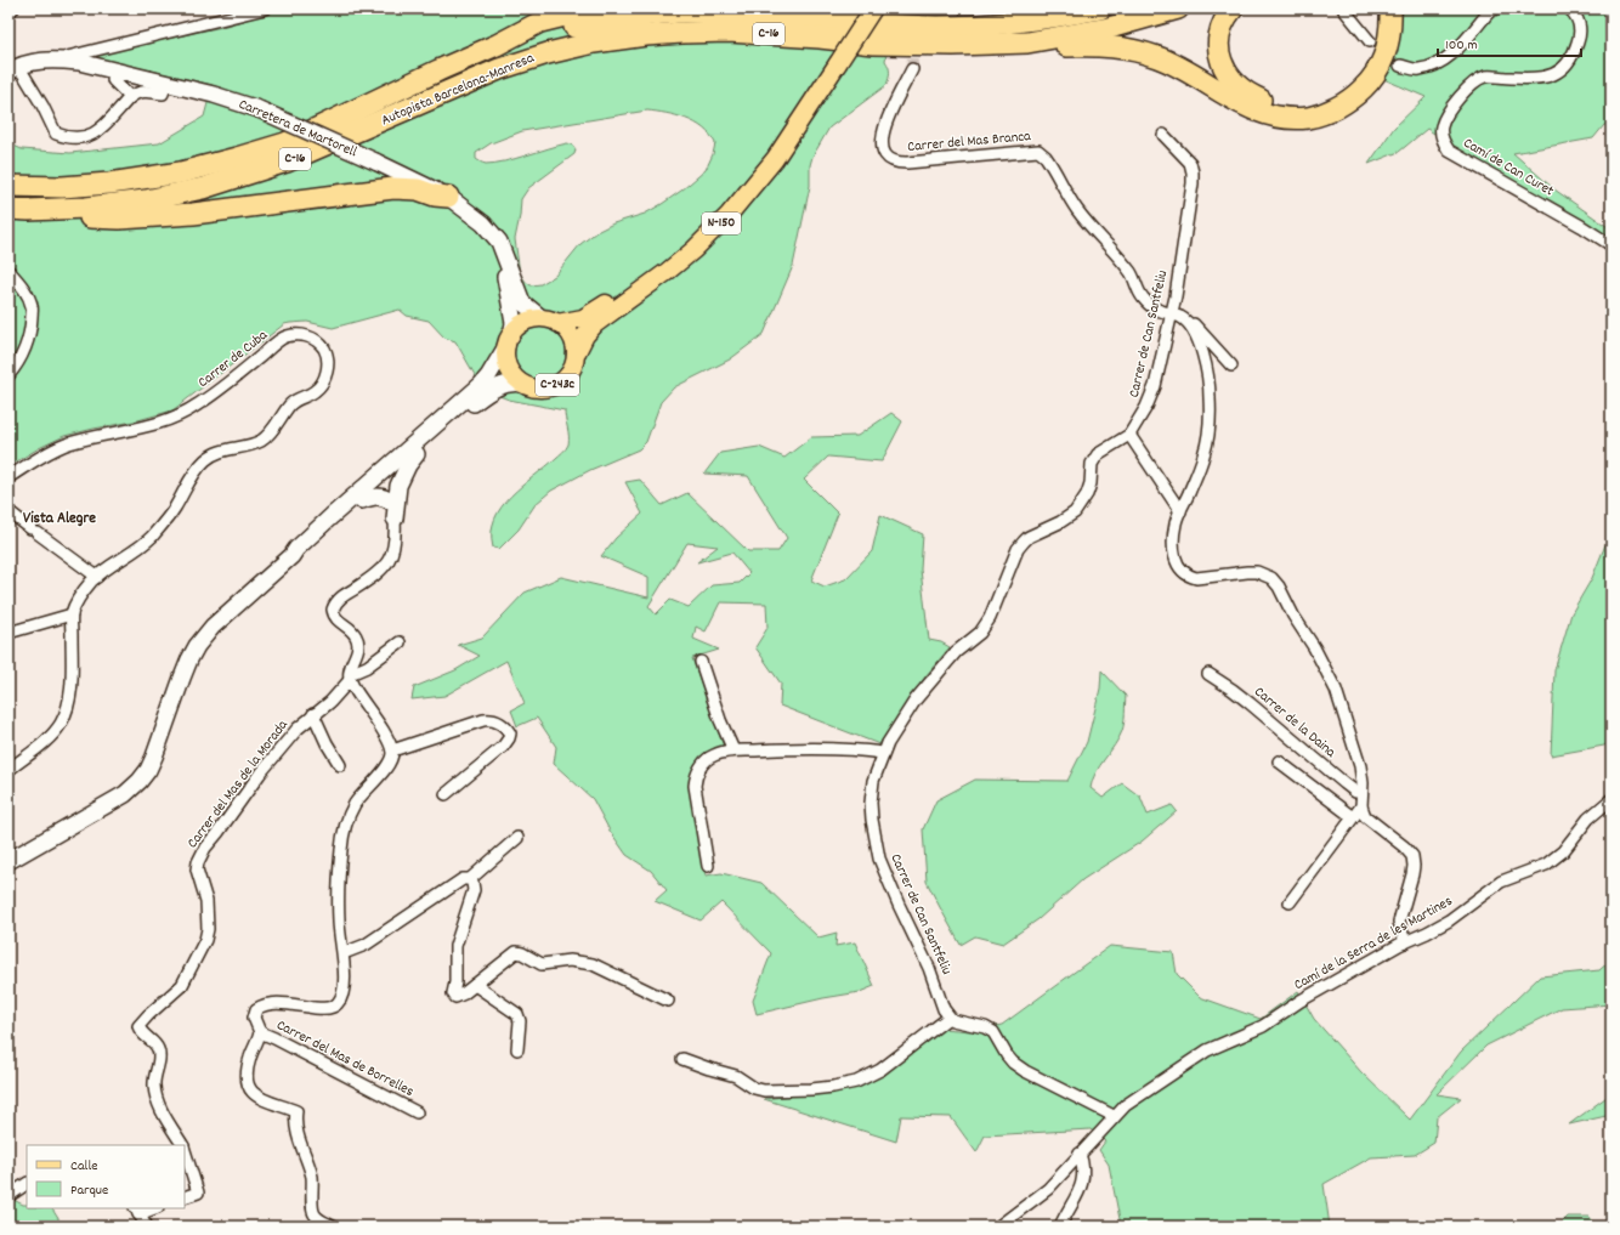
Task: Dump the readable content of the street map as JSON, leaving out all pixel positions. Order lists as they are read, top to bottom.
{
  "streets": {
    "highway": ["C-16", "Autopista Barcelona-Manresa"],
    "main road": ["Carretera de Martorell", "N-150", "C-243c"],
    "street": [
      "Carrer del Mas Branca",
      "Camí de Can Curet",
      "Carrer de Can Santfeliu",
      "Carrer de Cuba",
      "Carrer de la Daina",
      "Carrer del Mas de la Morada",
      "Camí de la Serra de les Martines",
      "Carrer del Mas de Borrelles"
    ]
  },
  "crossings": [
    ["Carretera de Martorell", "N-150"],
    ["Carretera de Martorell", "C-243c"],
    ["Carrer del Mas Branca", "Carrer de Can Santfeliu"],
    ["N-150", "C-243c"]
  ],
  "districts": ["Vista Alegre"],
  "legend": ["Calle", "Parque"],
  "scale_bar": "100 m"
}
